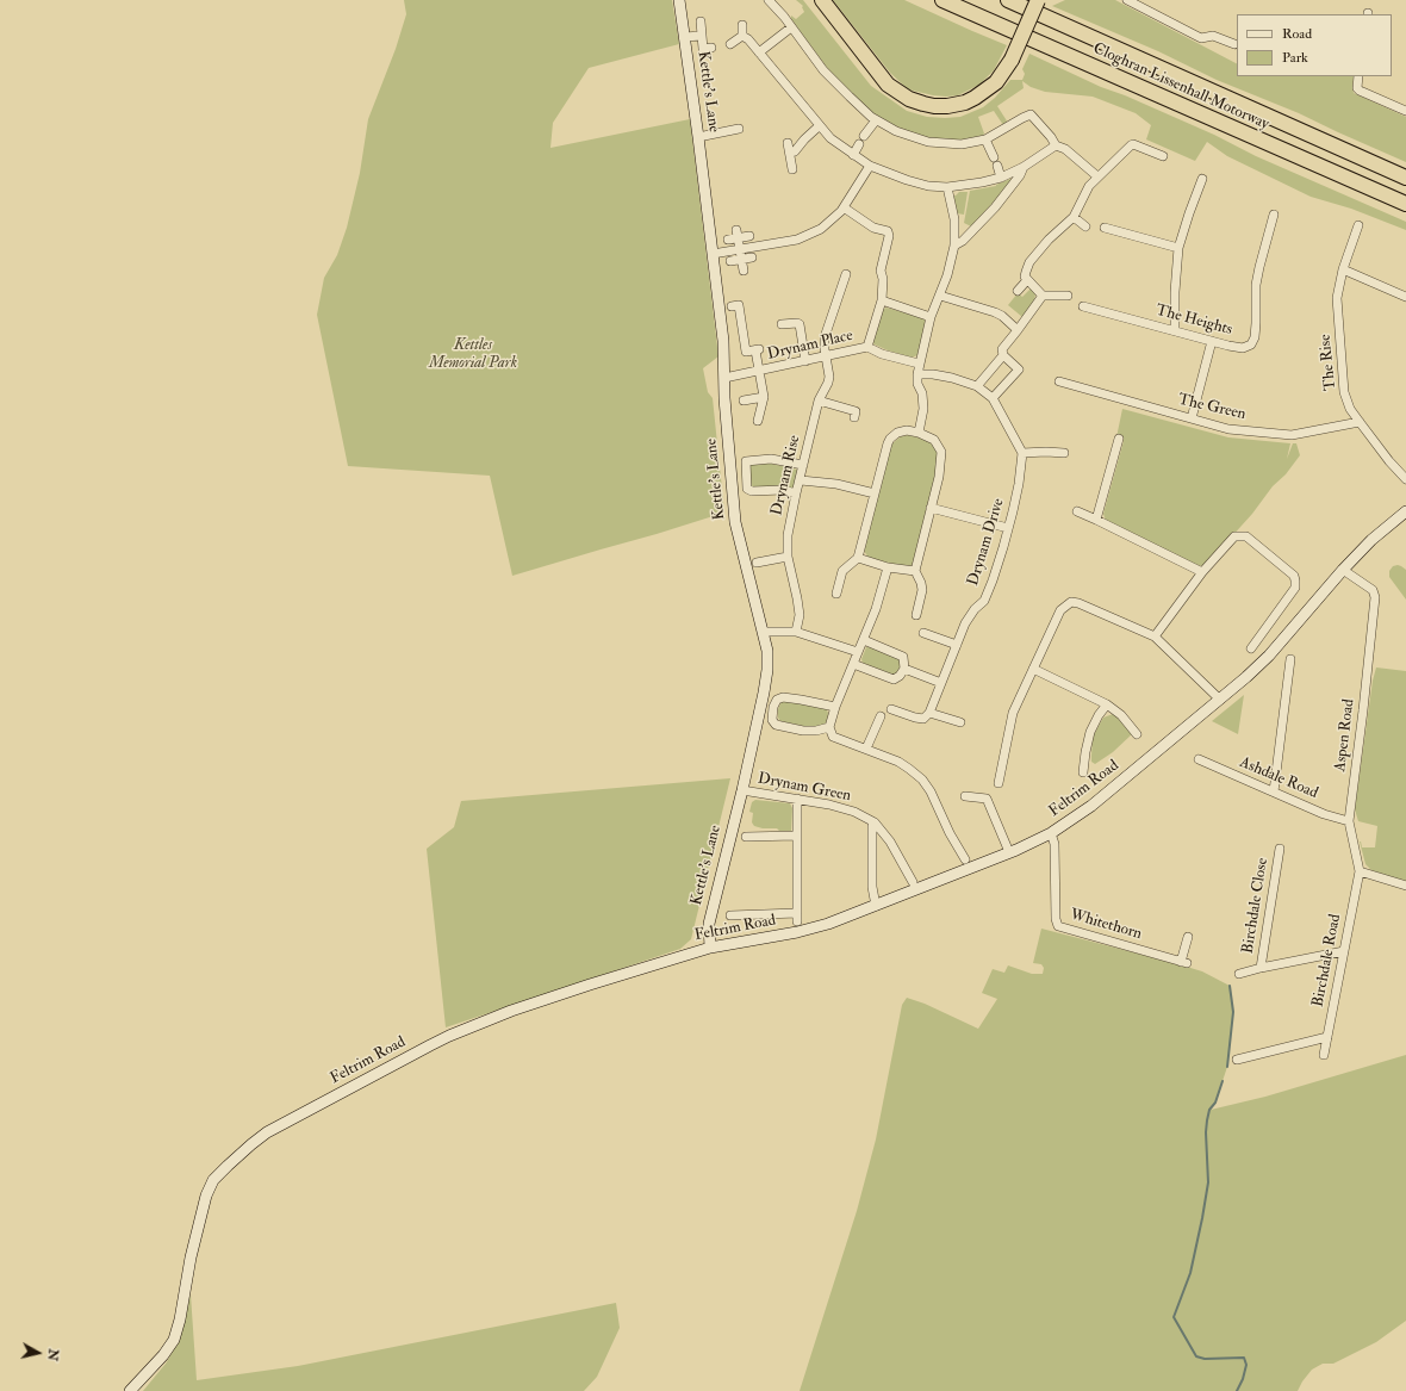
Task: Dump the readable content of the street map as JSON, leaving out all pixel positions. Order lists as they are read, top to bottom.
{
  "streets": {
    "highway": ["Cloghran Lissenhall Motorway"],
    "street": [
      "Kettle's Lane",
      "The Heights",
      "Drynam Place",
      "The Rise",
      "The Green",
      "Drynam Rise",
      "Drynam Drive",
      "Aspen Road",
      "Ashdale Road",
      "Drynam Green",
      "Feltrim Road",
      "Birchdale Close",
      "Whitethorn",
      "Birchdale Road"
    ]
  },
  "crossings": [
    ["Kettle's Lane", "Drynam Place"],
    ["Kettle's Lane", "Drynam Green"],
    ["Kettle's Lane", "Feltrim Road"],
    ["Drynam Place", "Drynam Rise"],
    ["The Rise", "The Green"],
    ["Aspen Road", "Ashdale Road"],
    ["Aspen Road", "Feltrim Road"],
    ["Aspen Road", "Birchdale Road"],
    ["Feltrim Road", "Whitethorn"]
  ],
  "parks": ["Kettles Memorial Park"],
  "legend": ["Road", "Park"],
  "north": "right"
}
